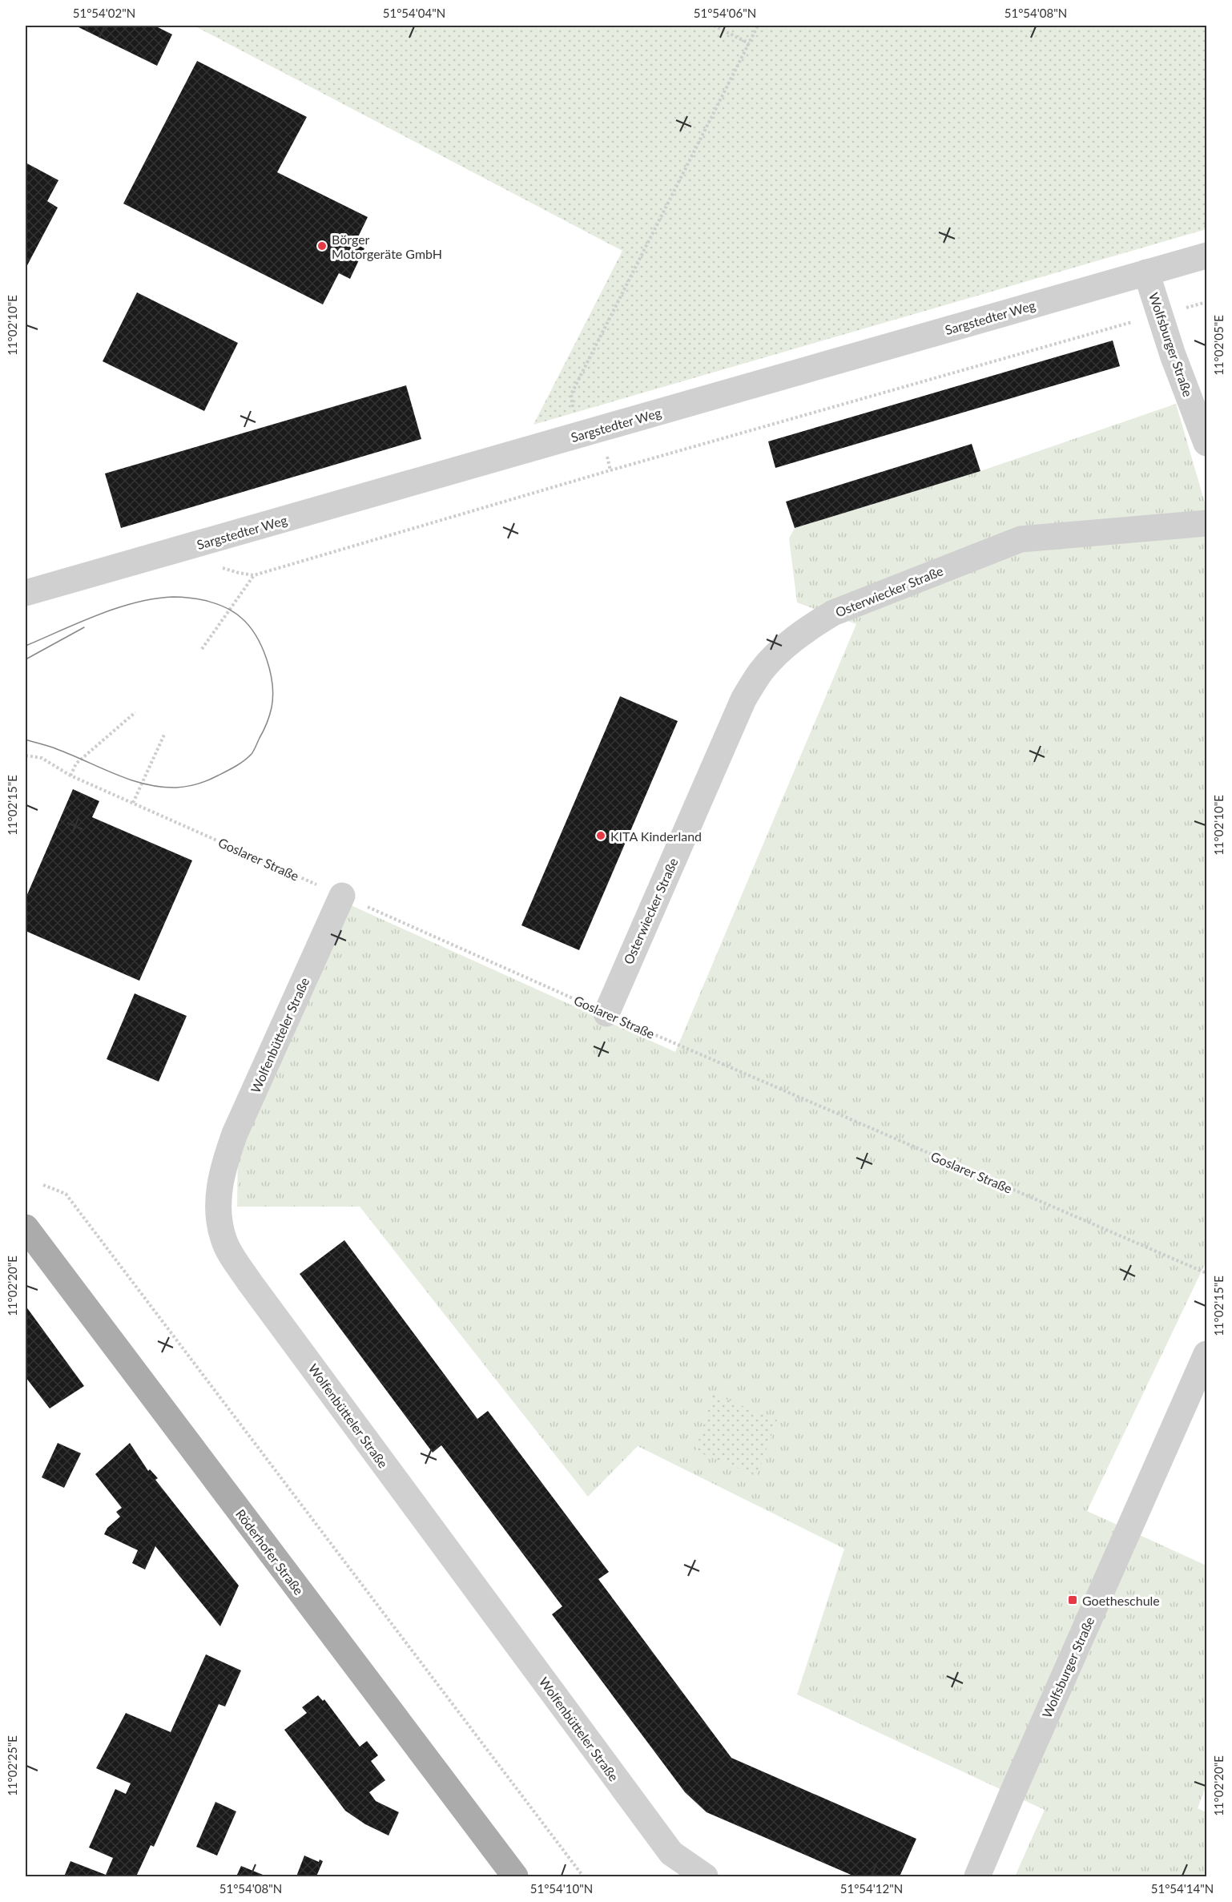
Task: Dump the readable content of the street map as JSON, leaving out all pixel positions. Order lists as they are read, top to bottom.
{
  "streets": {
    "main road": ["Röderhofer Straße"],
    "street": [
      "Sargstedter Weg",
      "Wolfsburger Straße",
      "Osterwiecker Straße",
      "Wolfenbütteler Straße"
    ],
    "path": ["Goslarer Straße"]
  },
  "crossings": [
    ["Sargstedter Weg", "Wolfsburger Straße"],
    ["Osterwiecker Straße", "Goslarer Straße"],
    ["Goslarer Straße", "Wolfenbütteler Straße"]
  ],
  "places": {
    "other": ["Börger Motorgeräte GmbH", "KITA Kinderland"],
    "transit": ["Goetheschule"]
  },
  "coordinates": [
    "51°54'02\"N",
    "51°54'04\"N",
    "51°54'06\"N",
    "51°54'08\"N",
    "11°02'10\"E",
    "11°02'05\"E",
    "11°02'15\"E",
    "11°02'20\"E",
    "11°02'25\"E",
    "51°54'10\"N",
    "51°54'12\"N",
    "51°54'14\"N"
  ]
}
